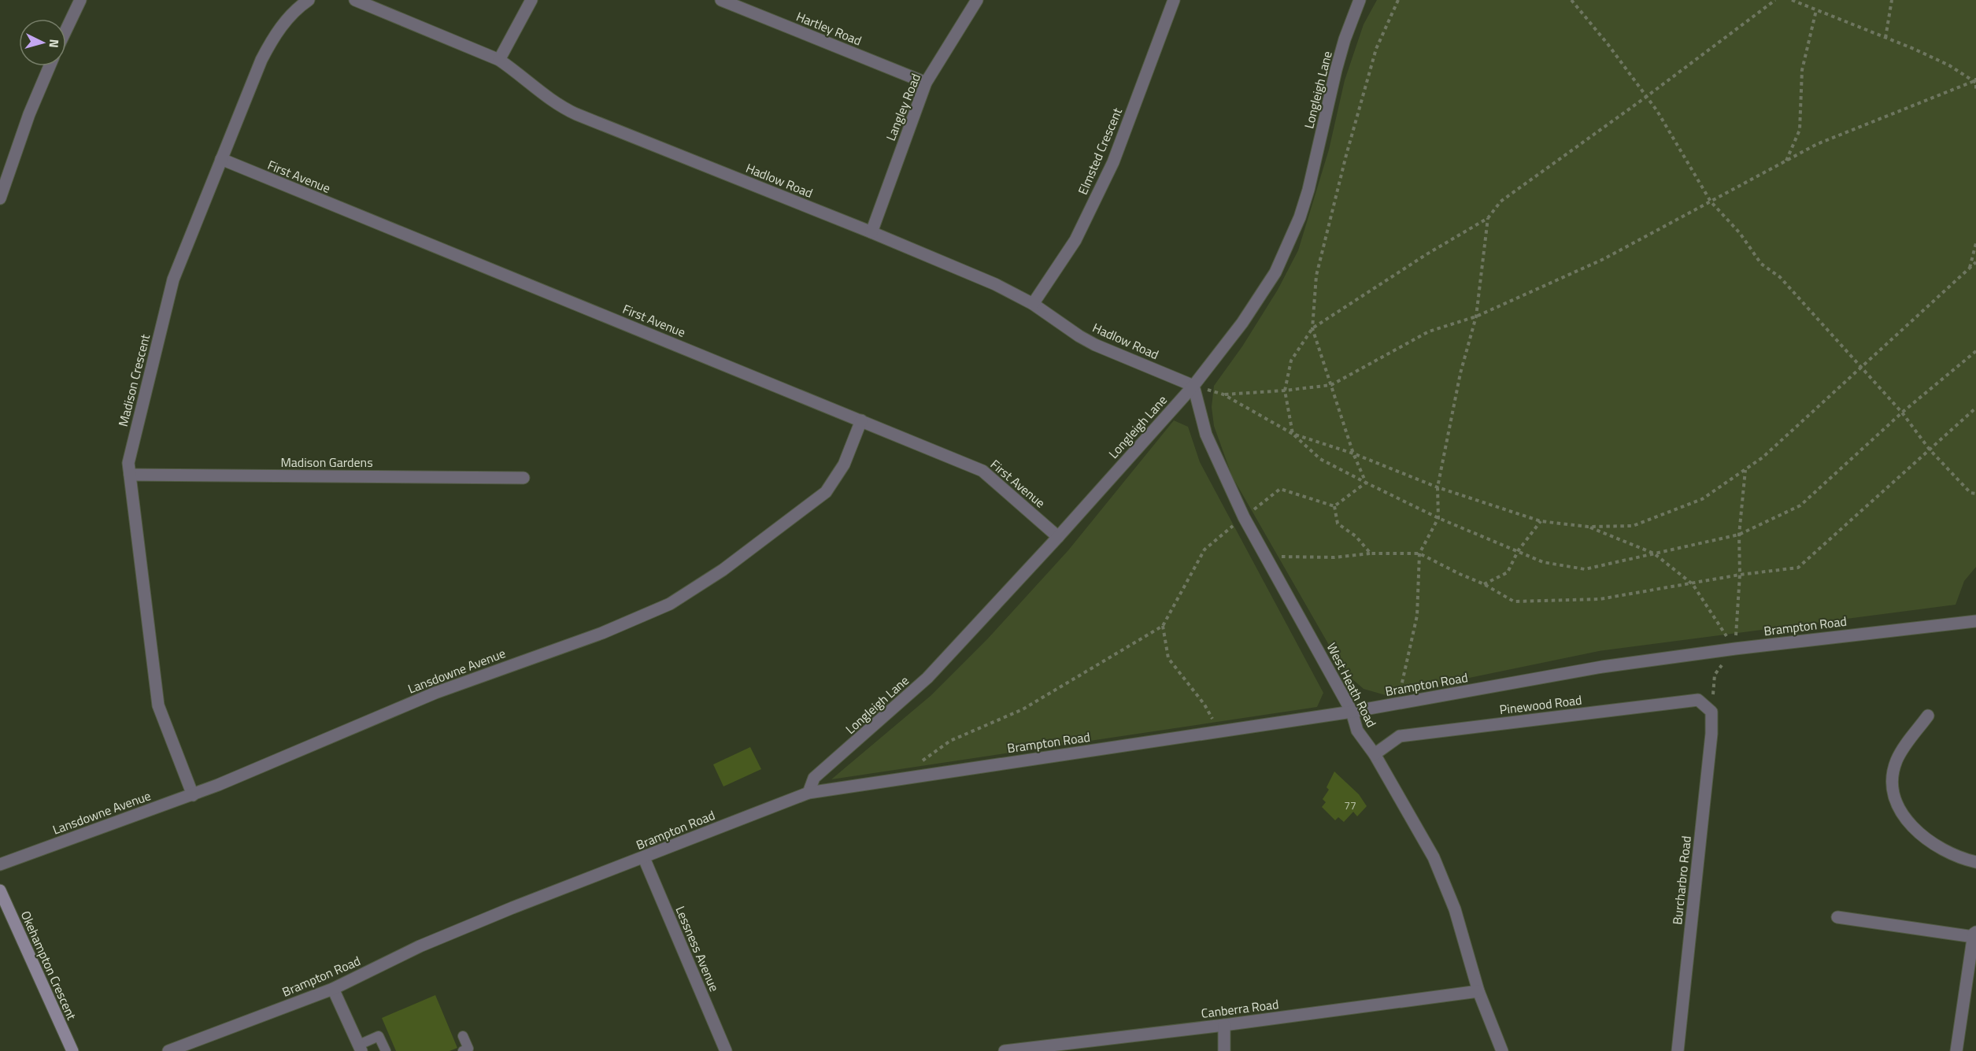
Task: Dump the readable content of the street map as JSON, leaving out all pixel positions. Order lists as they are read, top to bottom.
{
  "streets": {
    "street": [
      "Hartley Road",
      "Longleigh Lane",
      "Langley Road",
      "Elmsted Crescent",
      "First Avenue",
      "Hadlow Road",
      "Madison Crescent",
      "Madison Gardens",
      "Brampton Road",
      "Lansdowne Avenue",
      "West Heath Road",
      "Pinewood Road",
      "Burcharbro Road",
      "Lessness Avenue",
      "Okehampton Crescent",
      "Canberra Road"
    ]
  },
  "crossings": [
    ["Hartley Road", "Langley Road"],
    ["Longleigh Lane", "First Avenue"],
    ["Longleigh Lane", "Hadlow Road"],
    ["Longleigh Lane", "Brampton Road"],
    ["Longleigh Lane", "West Heath Road"],
    ["Langley Road", "Hadlow Road"],
    ["Elmsted Crescent", "Hadlow Road"],
    ["First Avenue", "Madison Crescent"],
    ["First Avenue", "Lansdowne Avenue"],
    ["Hadlow Road", "West Heath Road"],
    ["Madison Crescent", "Madison Gardens"],
    ["Madison Crescent", "Lansdowne Avenue"],
    ["Brampton Road", "West Heath Road"],
    ["Brampton Road", "Lessness Avenue"],
    ["West Heath Road", "Pinewood Road"],
    ["West Heath Road", "Canberra Road"],
    ["Pinewood Road", "Burcharbro Road"]
  ],
  "house_numbers": ["77"],
  "north": "right"
}
